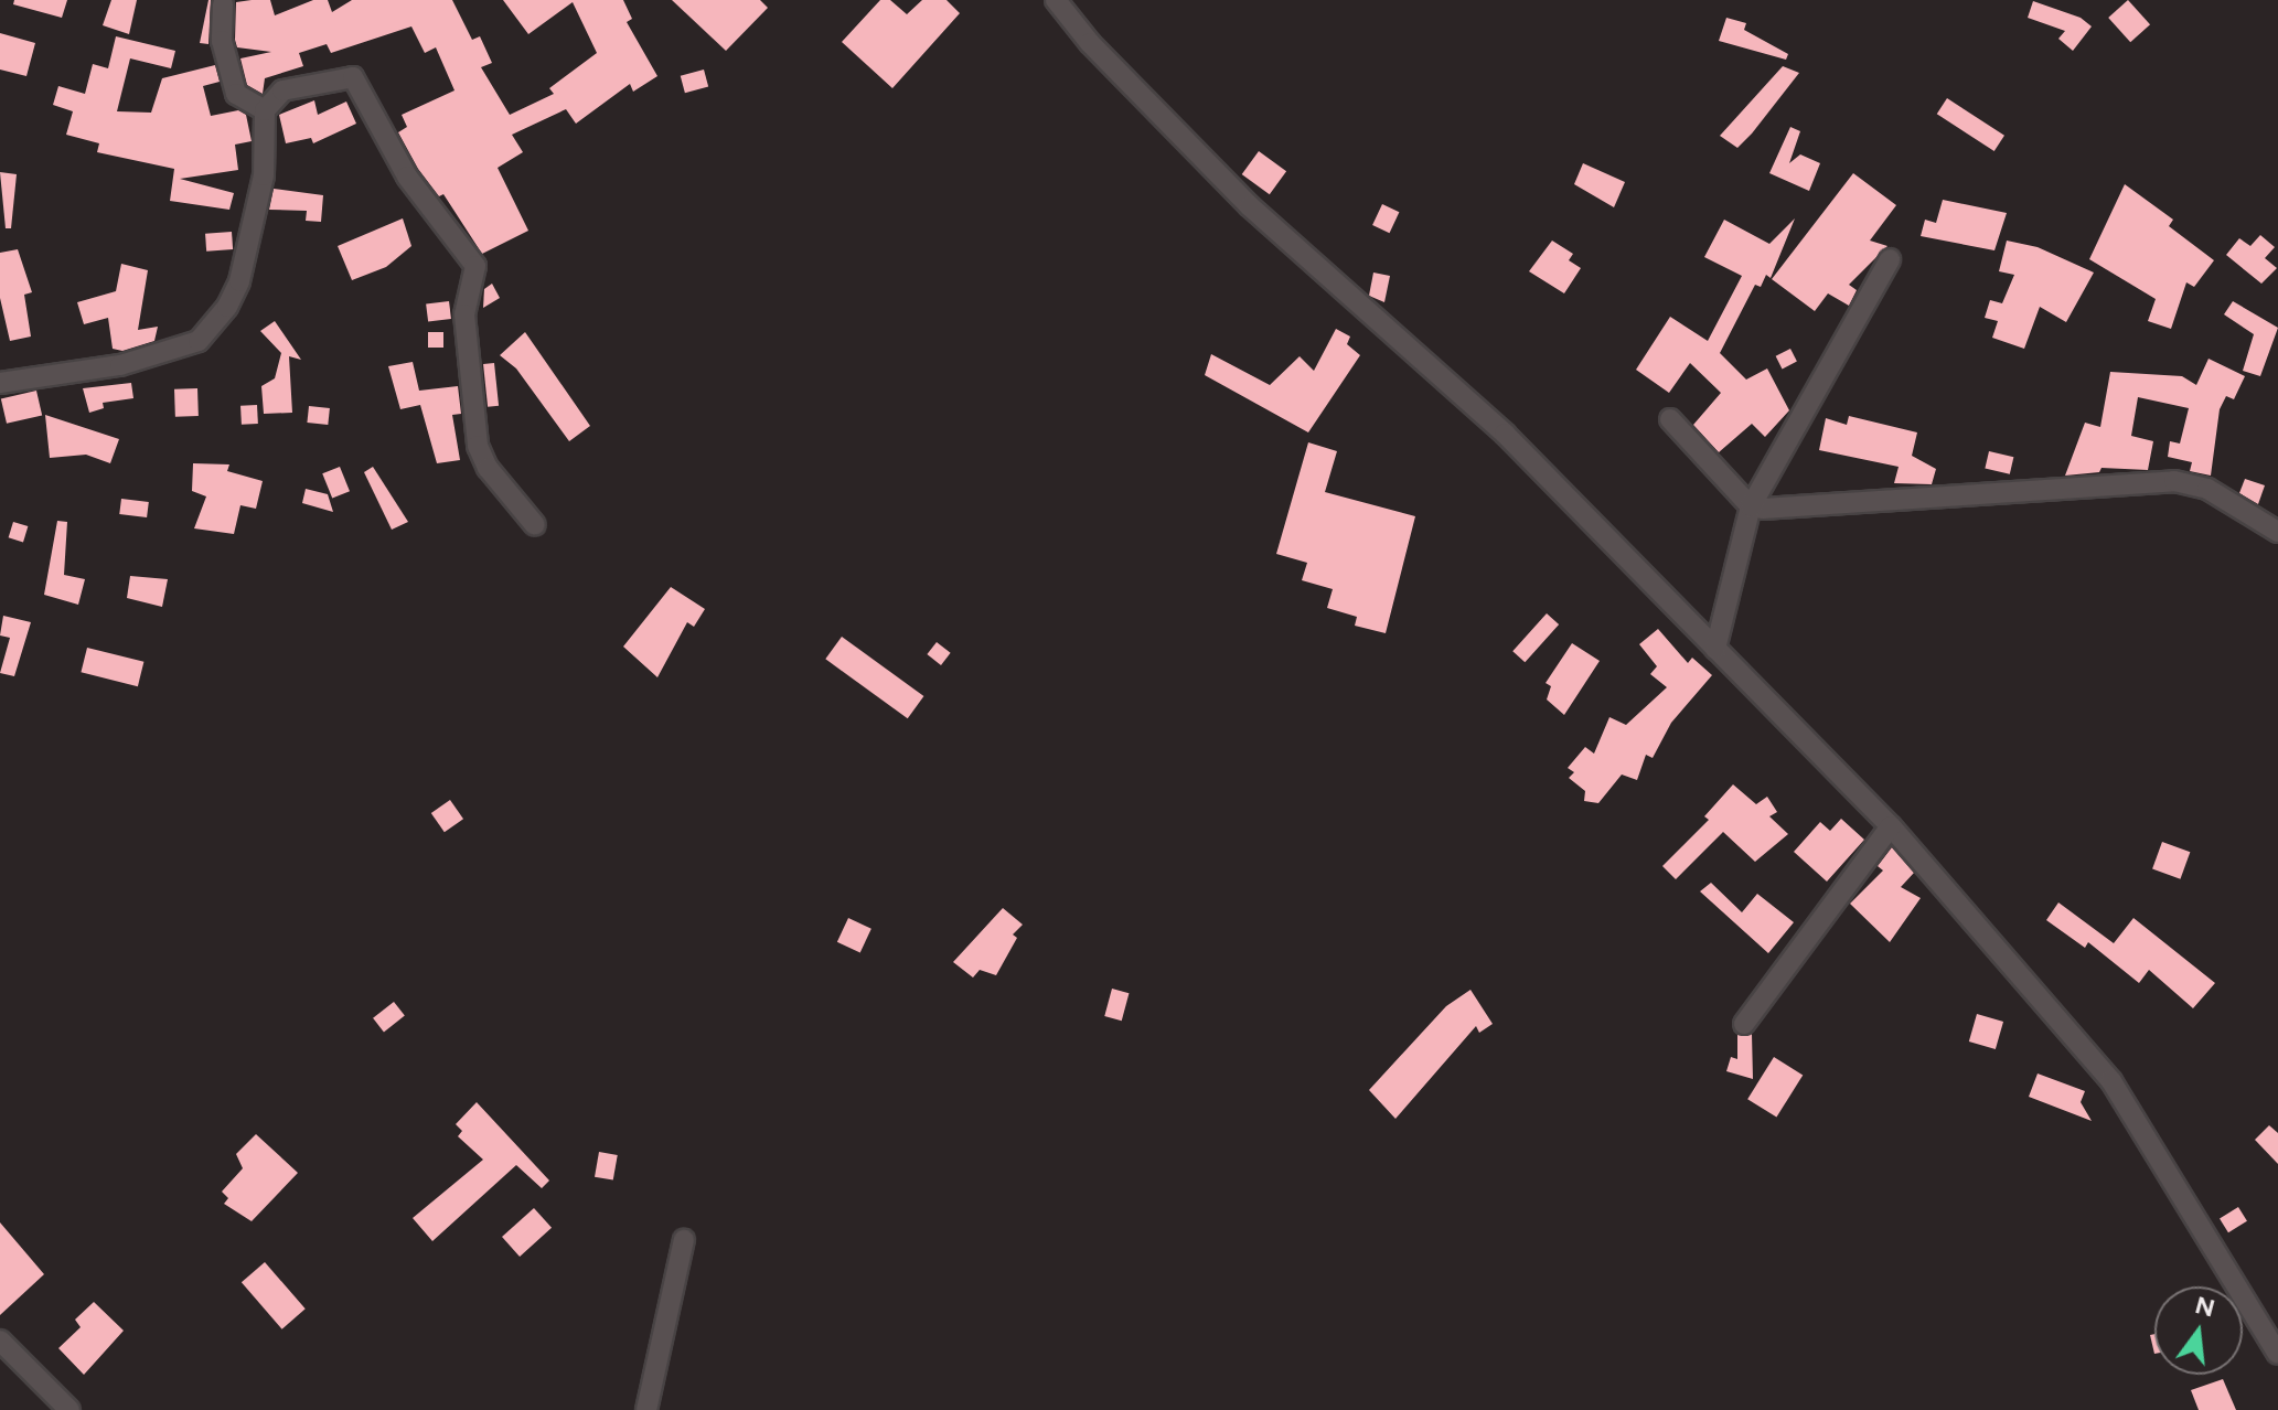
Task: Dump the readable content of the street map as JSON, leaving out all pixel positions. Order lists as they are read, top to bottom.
{
  "north": "top"
}
